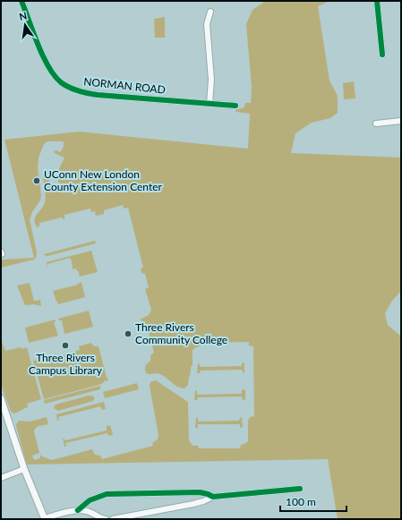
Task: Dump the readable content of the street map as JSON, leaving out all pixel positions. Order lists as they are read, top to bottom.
{
  "streets": {
    "street": ["NORMAN ROAD"]
  },
  "places": ["UConn New London County Extension Center", "Three Rivers Community College", "Three Rivers Campus Library"],
  "scale_bar": "100 m",
  "north": "top"
}
